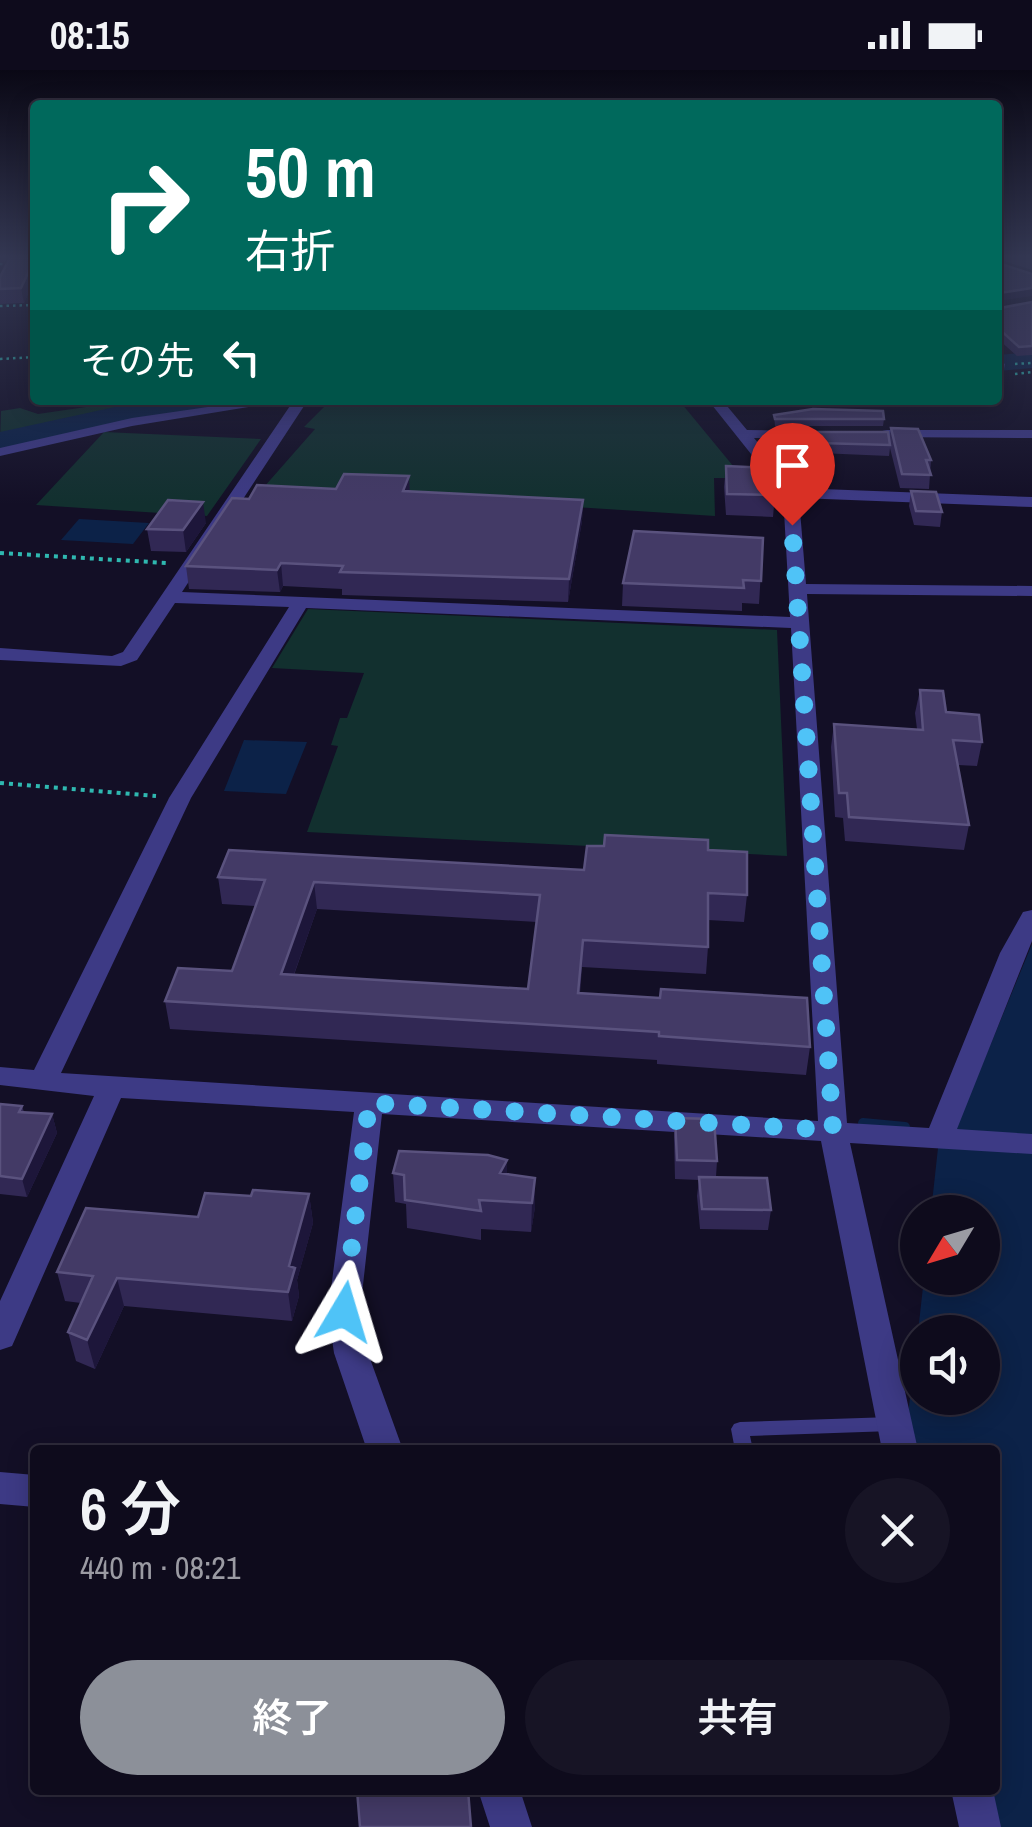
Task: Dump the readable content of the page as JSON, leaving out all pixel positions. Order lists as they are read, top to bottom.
{
  "north": "bottom left",
  "page": {
    "status": "08:15",
    "turn": ["50 m", "右折"],
    "then": "その先",
    "heading": ["6 分", "440 m · 08:21"],
    "buttons": ["終了", "共有"]
  }
}
